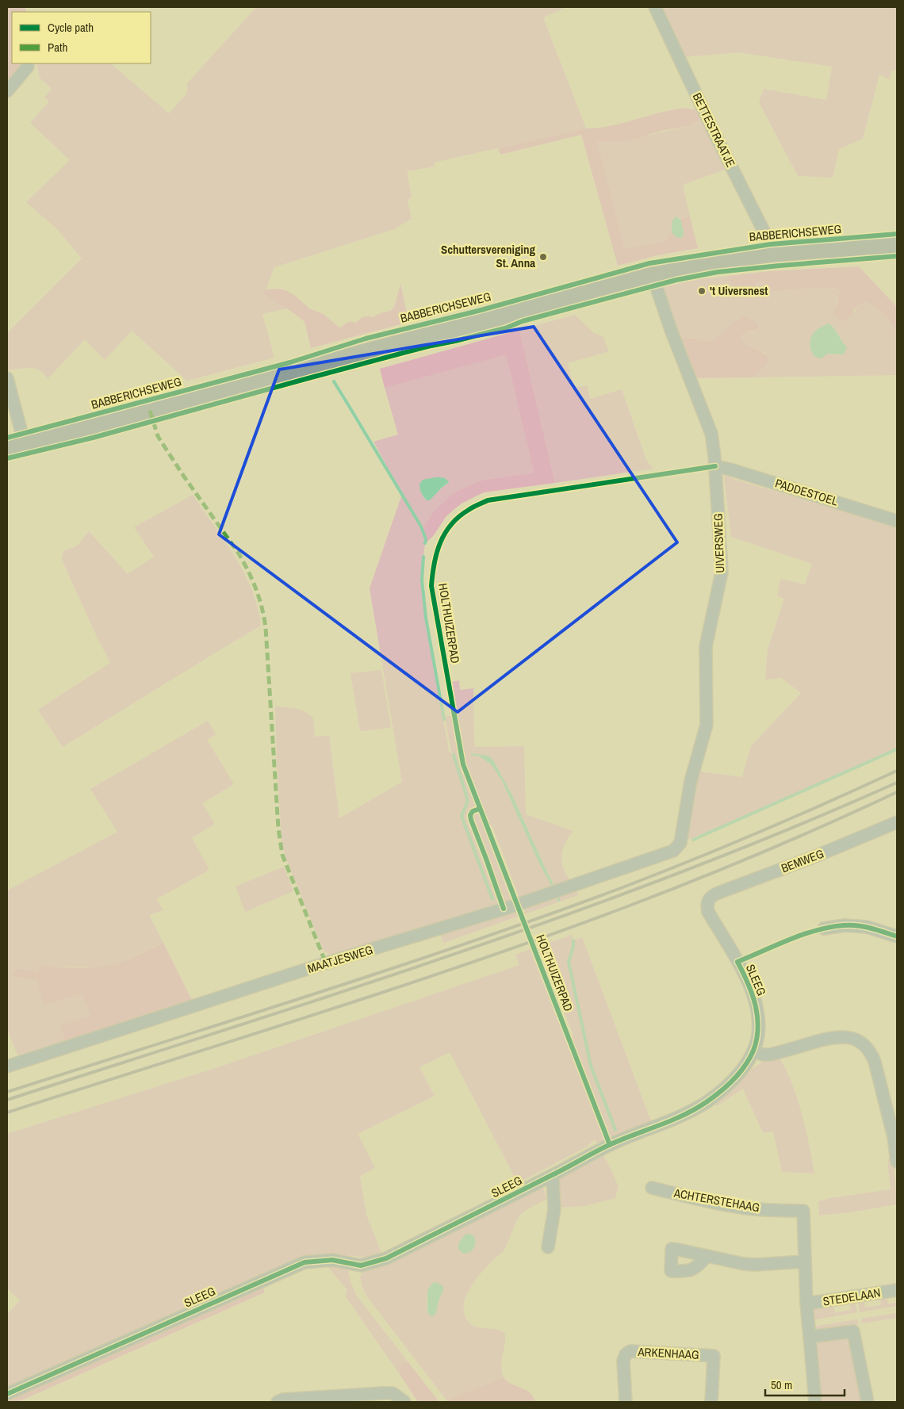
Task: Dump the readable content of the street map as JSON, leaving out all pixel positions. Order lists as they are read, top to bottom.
{
  "streets": {
    "main road": ["BABBERICHSEWEG"],
    "street": [
      "BETTESTRAATJE",
      "PADDESTOEL",
      "UIVERSWEG",
      "BEMWEG",
      "MAATJESWEG",
      "SLEEG",
      "ACHTERSTEHAAG",
      "STEDELAAN",
      "ARKENHAAG"
    ],
    "cycle path": ["HOLTHUIZERPAD"]
  },
  "crossings": [
    ["BETTESTRAATJE", "BABBERICHSEWEG"],
    ["BABBERICHSEWEG", "UIVERSWEG"],
    ["PADDESTOEL", "UIVERSWEG"],
    ["UIVERSWEG", "MAATJESWEG"],
    ["BEMWEG", "SLEEG"],
    ["ACHTERSTEHAAG", "STEDELAAN"]
  ],
  "places": ["Schuttersvereniging St. Anna", "'t Uiversnest"],
  "legend": ["Cycle path", "Path"],
  "scale_bar": "50 m"
}
